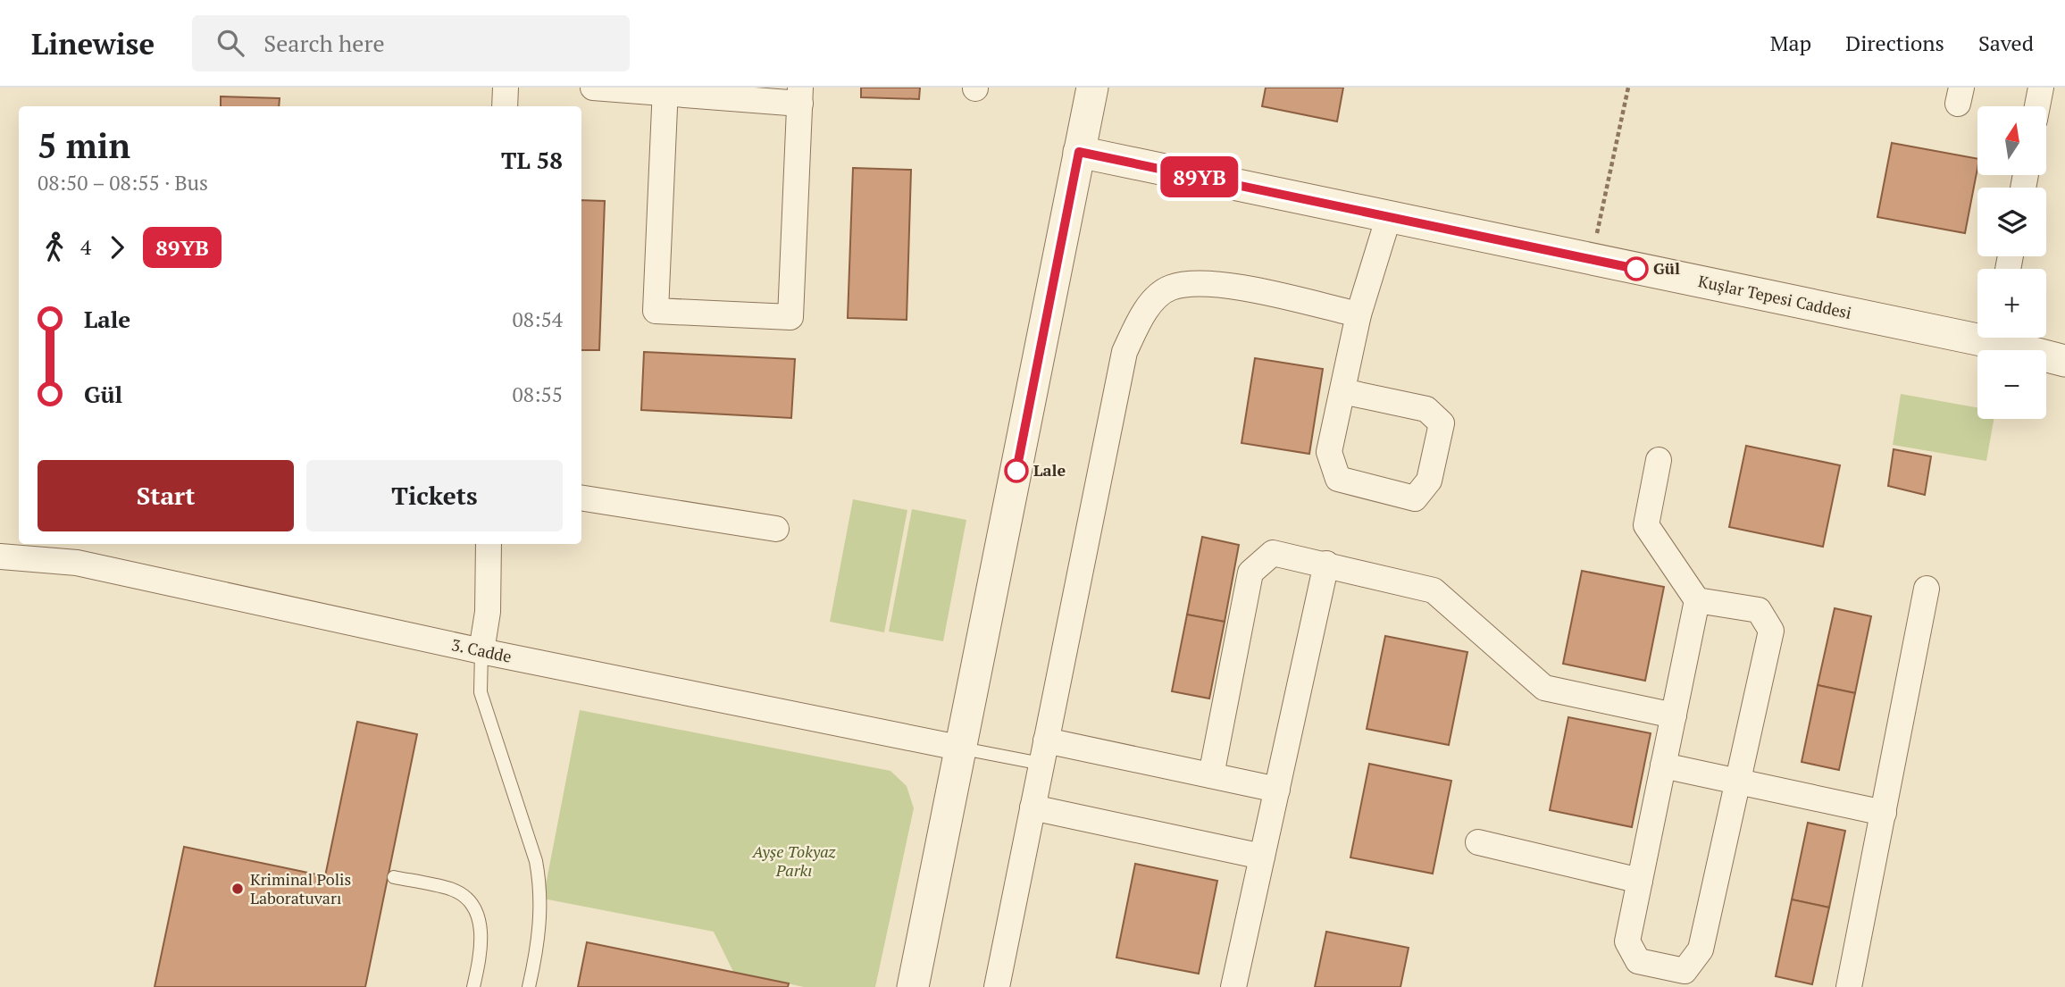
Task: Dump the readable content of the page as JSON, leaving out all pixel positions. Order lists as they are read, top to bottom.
{
  "streets": {
    "street": ["Kuşlar Tepesi Caddesi", "3. Cadde"]
  },
  "parks": ["Ayşe Tokyaz Parkı"],
  "places": ["Gül", "Lale", "Kriminal Polis Laboratuvarı"],
  "lines": ["bus line 89YB"],
  "north": "top",
  "page": {
    "header": "Linewise",
    "search": "Search here",
    "nav": ["Map", "Directions", "Saved"],
    "on_map": "89YB",
    "map_buttons": ["+", "−"],
    "heading": ["5 min", "08:50 – 08:55 · Bus", "TL 58"],
    "legs": ["4", "89YB"],
    "list": [
      {
        "name": "Lale",
        "value": "08:54"
      },
      {
        "name": "Gül",
        "value": "08:55"
      }
    ],
    "buttons": ["Start", "Tickets"]
  }
}
